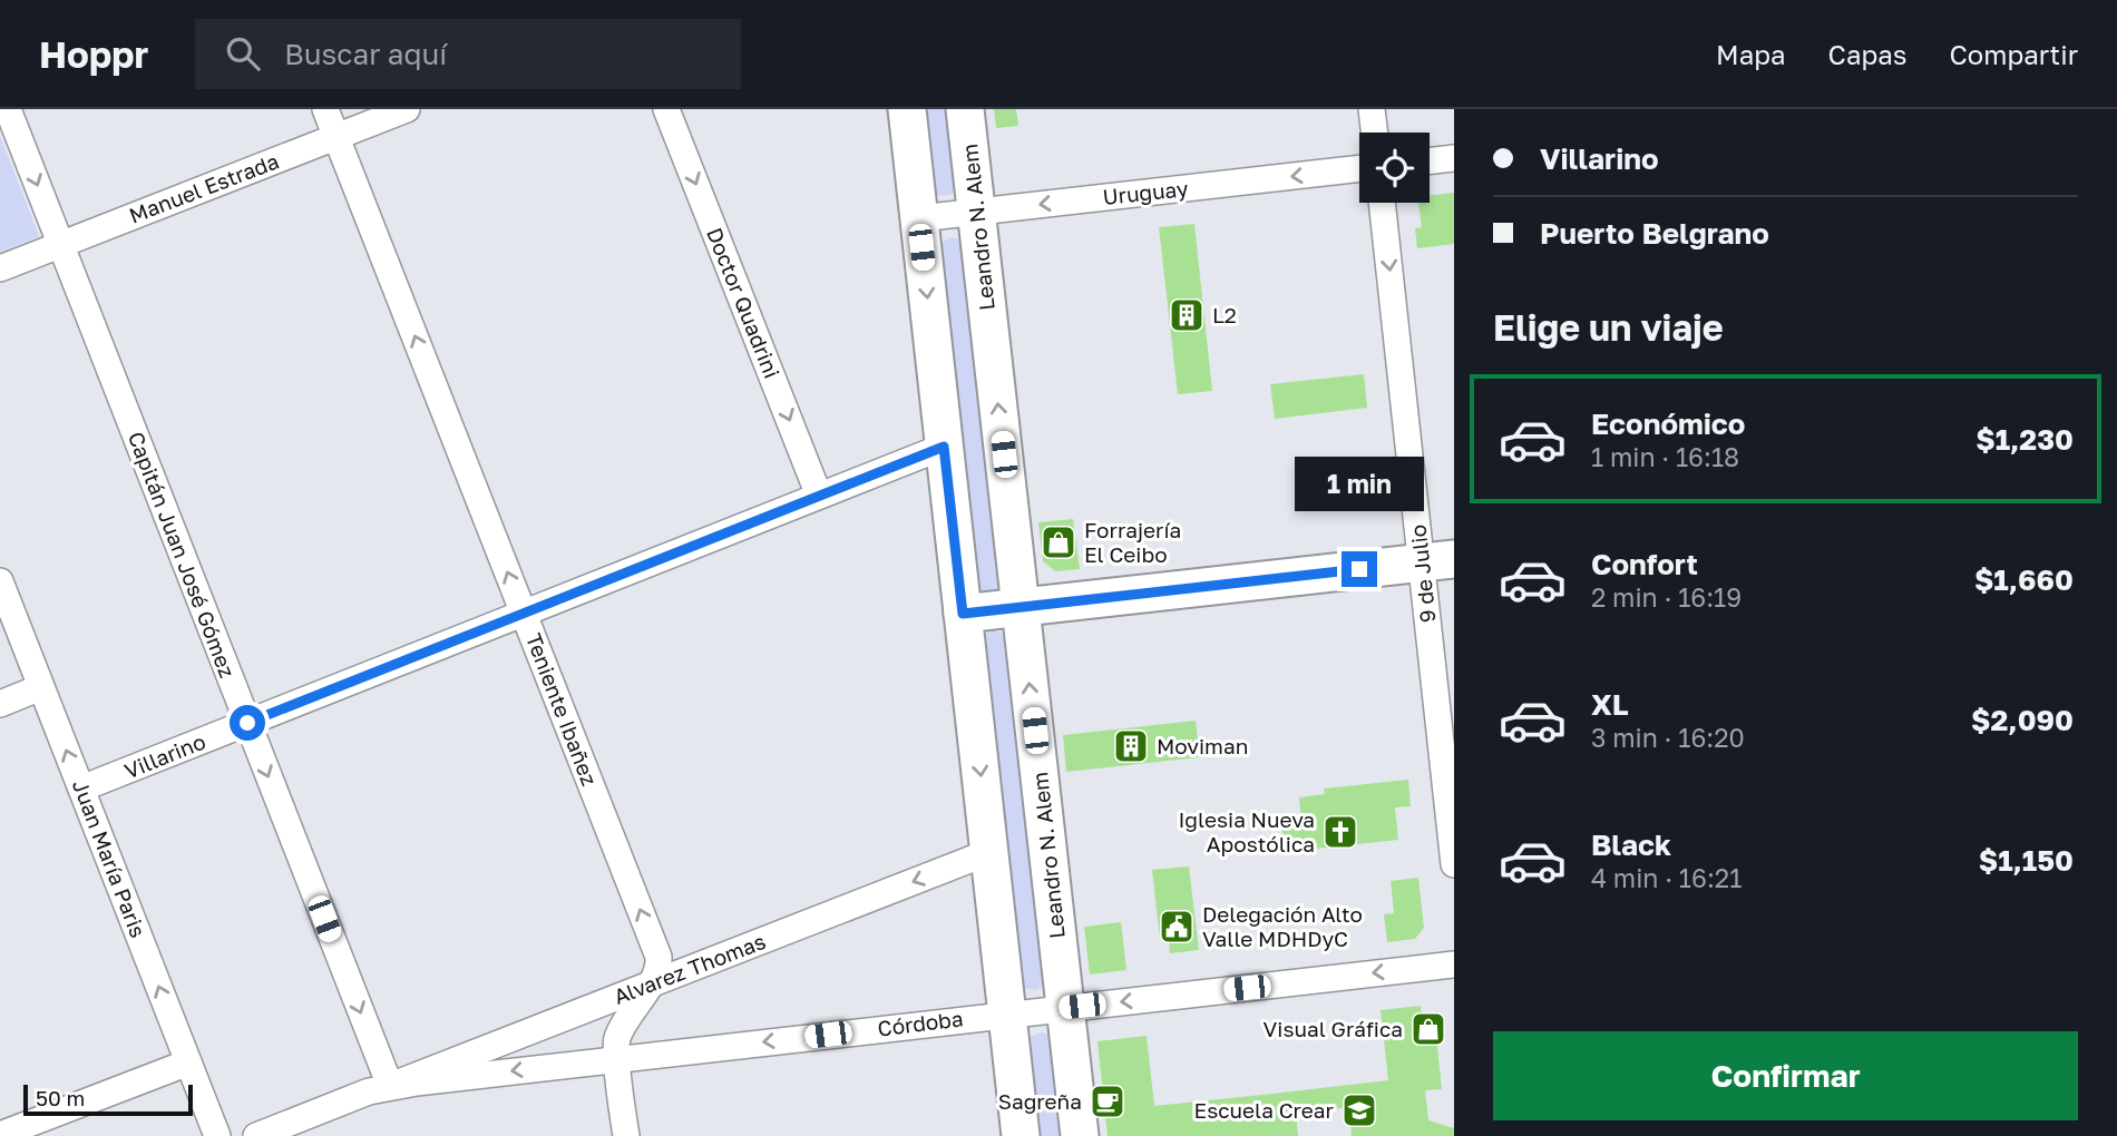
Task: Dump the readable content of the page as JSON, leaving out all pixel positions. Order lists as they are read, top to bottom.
{
  "streets": {
    "main road": ["Leandro N. Alem"],
    "street": [
      "Manuel Estrada",
      "Uruguay",
      "Doctor Quadrini",
      "Capitán Juan José Gómez",
      "9 de Julio",
      "Teniente Ibañez",
      "Villarino",
      "Juan María Paris",
      "Alvarez Thomas",
      "Córdoba"
    ]
  },
  "crossings": [
    ["Manuel Estrada", "Capitán Juan José Gómez"],
    ["Manuel Estrada", "Teniente Ibañez"],
    ["Uruguay", "Leandro N. Alem"],
    ["Leandro N. Alem", "Córdoba"],
    ["Doctor Quadrini", "Villarino"],
    ["Capitán Juan José Gómez", "Villarino"],
    ["Capitán Juan José Gómez", "Alvarez Thomas"],
    ["Capitán Juan José Gómez", "Córdoba"],
    ["Teniente Ibañez", "Villarino"],
    ["Teniente Ibañez", "Alvarez Thomas"],
    ["Teniente Ibañez", "Córdoba"],
    ["Villarino", "Juan María Paris"],
    ["Alvarez Thomas", "Córdoba"]
  ],
  "one_way": [
    "Uruguay",
    "Doctor Quadrini",
    "Capitán Juan José Gómez",
    "9 de Julio",
    "Teniente Ibañez",
    "Juan María Paris",
    "Alvarez Thomas",
    "Córdoba"
  ],
  "places": {
    "building": ["L2", "Moviman"],
    "shop": ["Forrajería El Ceibo", "Visual Gráfica"],
    "church": ["Iglesia Nueva Apostólica"],
    "public building": ["Delegación Alto Valle MDHDyC"],
    "cafe": ["Sagreña"],
    "school or university": ["Escuela Crear"]
  },
  "scale_bar": "50 m",
  "page": {
    "header": "Hoppr",
    "search": "Buscar aquí",
    "nav": ["Mapa", "Capas", "Compartir"],
    "banner": ["Villarino", "Puerto Belgrano"],
    "heading": "Elige un viaje",
    "list": [
      {
        "name": "Económico",
        "note": "1 min · 16:18",
        "value": "$1,230"
      },
      {
        "name": "Confort",
        "note": "2 min · 16:19",
        "value": "$1,660"
      },
      {
        "name": "XL",
        "note": "3 min · 16:20",
        "value": "$2,090"
      },
      {
        "name": "Black",
        "note": "4 min · 16:21",
        "value": "$1,150"
      }
    ],
    "bubble": "1 min",
    "buttons": "Confirmar",
    "scale": "50 m"
  }
}
